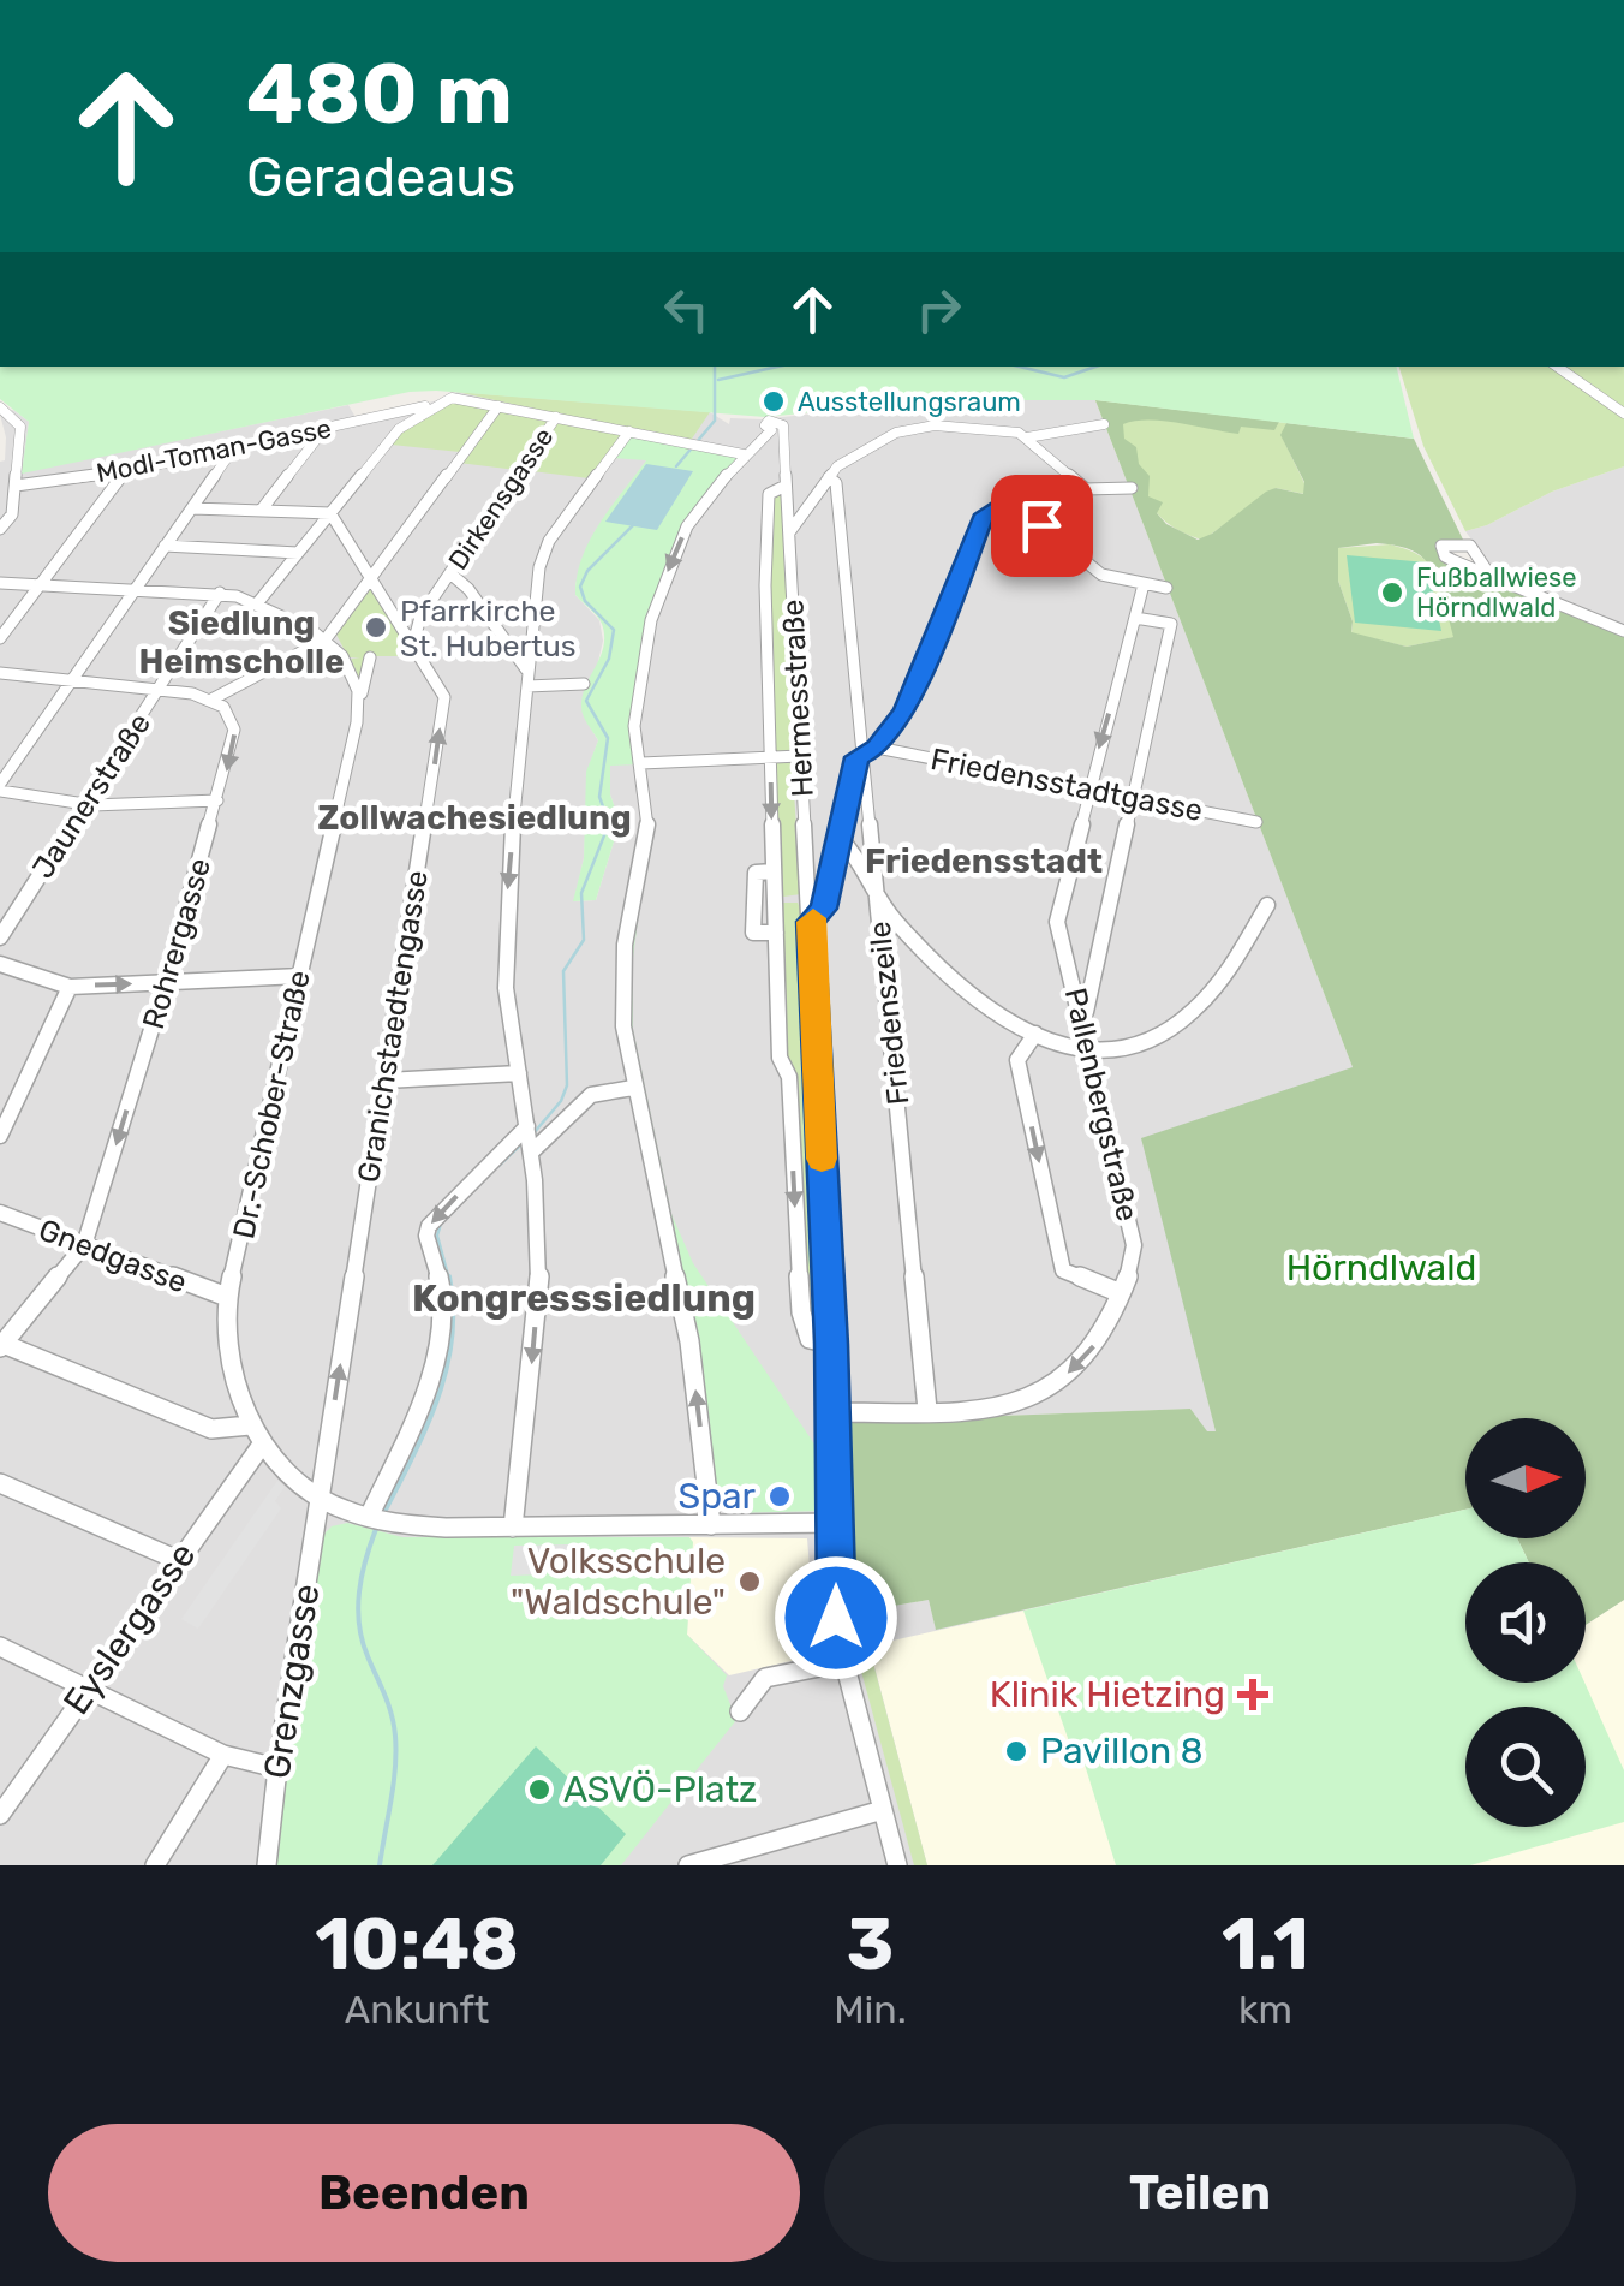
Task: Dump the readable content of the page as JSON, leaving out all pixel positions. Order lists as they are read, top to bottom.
{
  "streets": {
    "street": [
      "Modl-Toman-Gasse",
      "Dirkensgasse",
      "Hermesstraße",
      "Friedensstadtgasse",
      "Jaunerstraße",
      "Rohrergasse",
      "Friedenszeile",
      "Granichstaedtengasse",
      "Dr.-Schober-Straße",
      "Pallenbergstraße",
      "Gnedgasse",
      "Eyslergasse",
      "Grenzgasse"
    ]
  },
  "crossings": [
    ["Modl-Toman-Gasse", "Dirkensgasse"],
    ["Modl-Toman-Gasse", "Hermesstraße"],
    ["Dirkensgasse", "Granichstaedtengasse"],
    ["Hermesstraße", "Dr.-Schober-Straße"],
    ["Hermesstraße", "Pallenbergstraße"],
    ["Friedensstadtgasse", "Friedenszeile"],
    ["Friedensstadtgasse", "Pallenbergstraße"],
    ["Rohrergasse", "Gnedgasse"],
    ["Friedenszeile", "Pallenbergstraße"],
    ["Granichstaedtengasse", "Dr.-Schober-Straße"],
    ["Granichstaedtengasse", "Grenzgasse"],
    ["Dr.-Schober-Straße", "Gnedgasse"],
    ["Dr.-Schober-Straße", "Eyslergasse"],
    ["Dr.-Schober-Straße", "Grenzgasse"]
  ],
  "districts": [
    "Siedlung Heimscholle",
    "Zollwachesiedlung",
    "Friedensstadt",
    "Kongresssiedlung"
  ],
  "parks": ["Hörndlwald"],
  "places": {
    "other": [
      "Ausstellungsraum",
      "Fußballwiese Hörndlwald",
      "Pfarrkirche St. Hubertus",
      "Spar",
      "Volksschule \"Waldschule\"",
      "Pavillon 8",
      "ASVÖ-Platz"
    ],
    "health": ["Klinik Hietzing"]
  },
  "north": "right",
  "page": {
    "turn": ["480 m", "Geradeaus"],
    "eta": [
      "10:48",
      "Ankunft",
      "3",
      "Min.",
      "1.1",
      "km"
    ],
    "buttons": ["Beenden", "Teilen"]
  }
}
